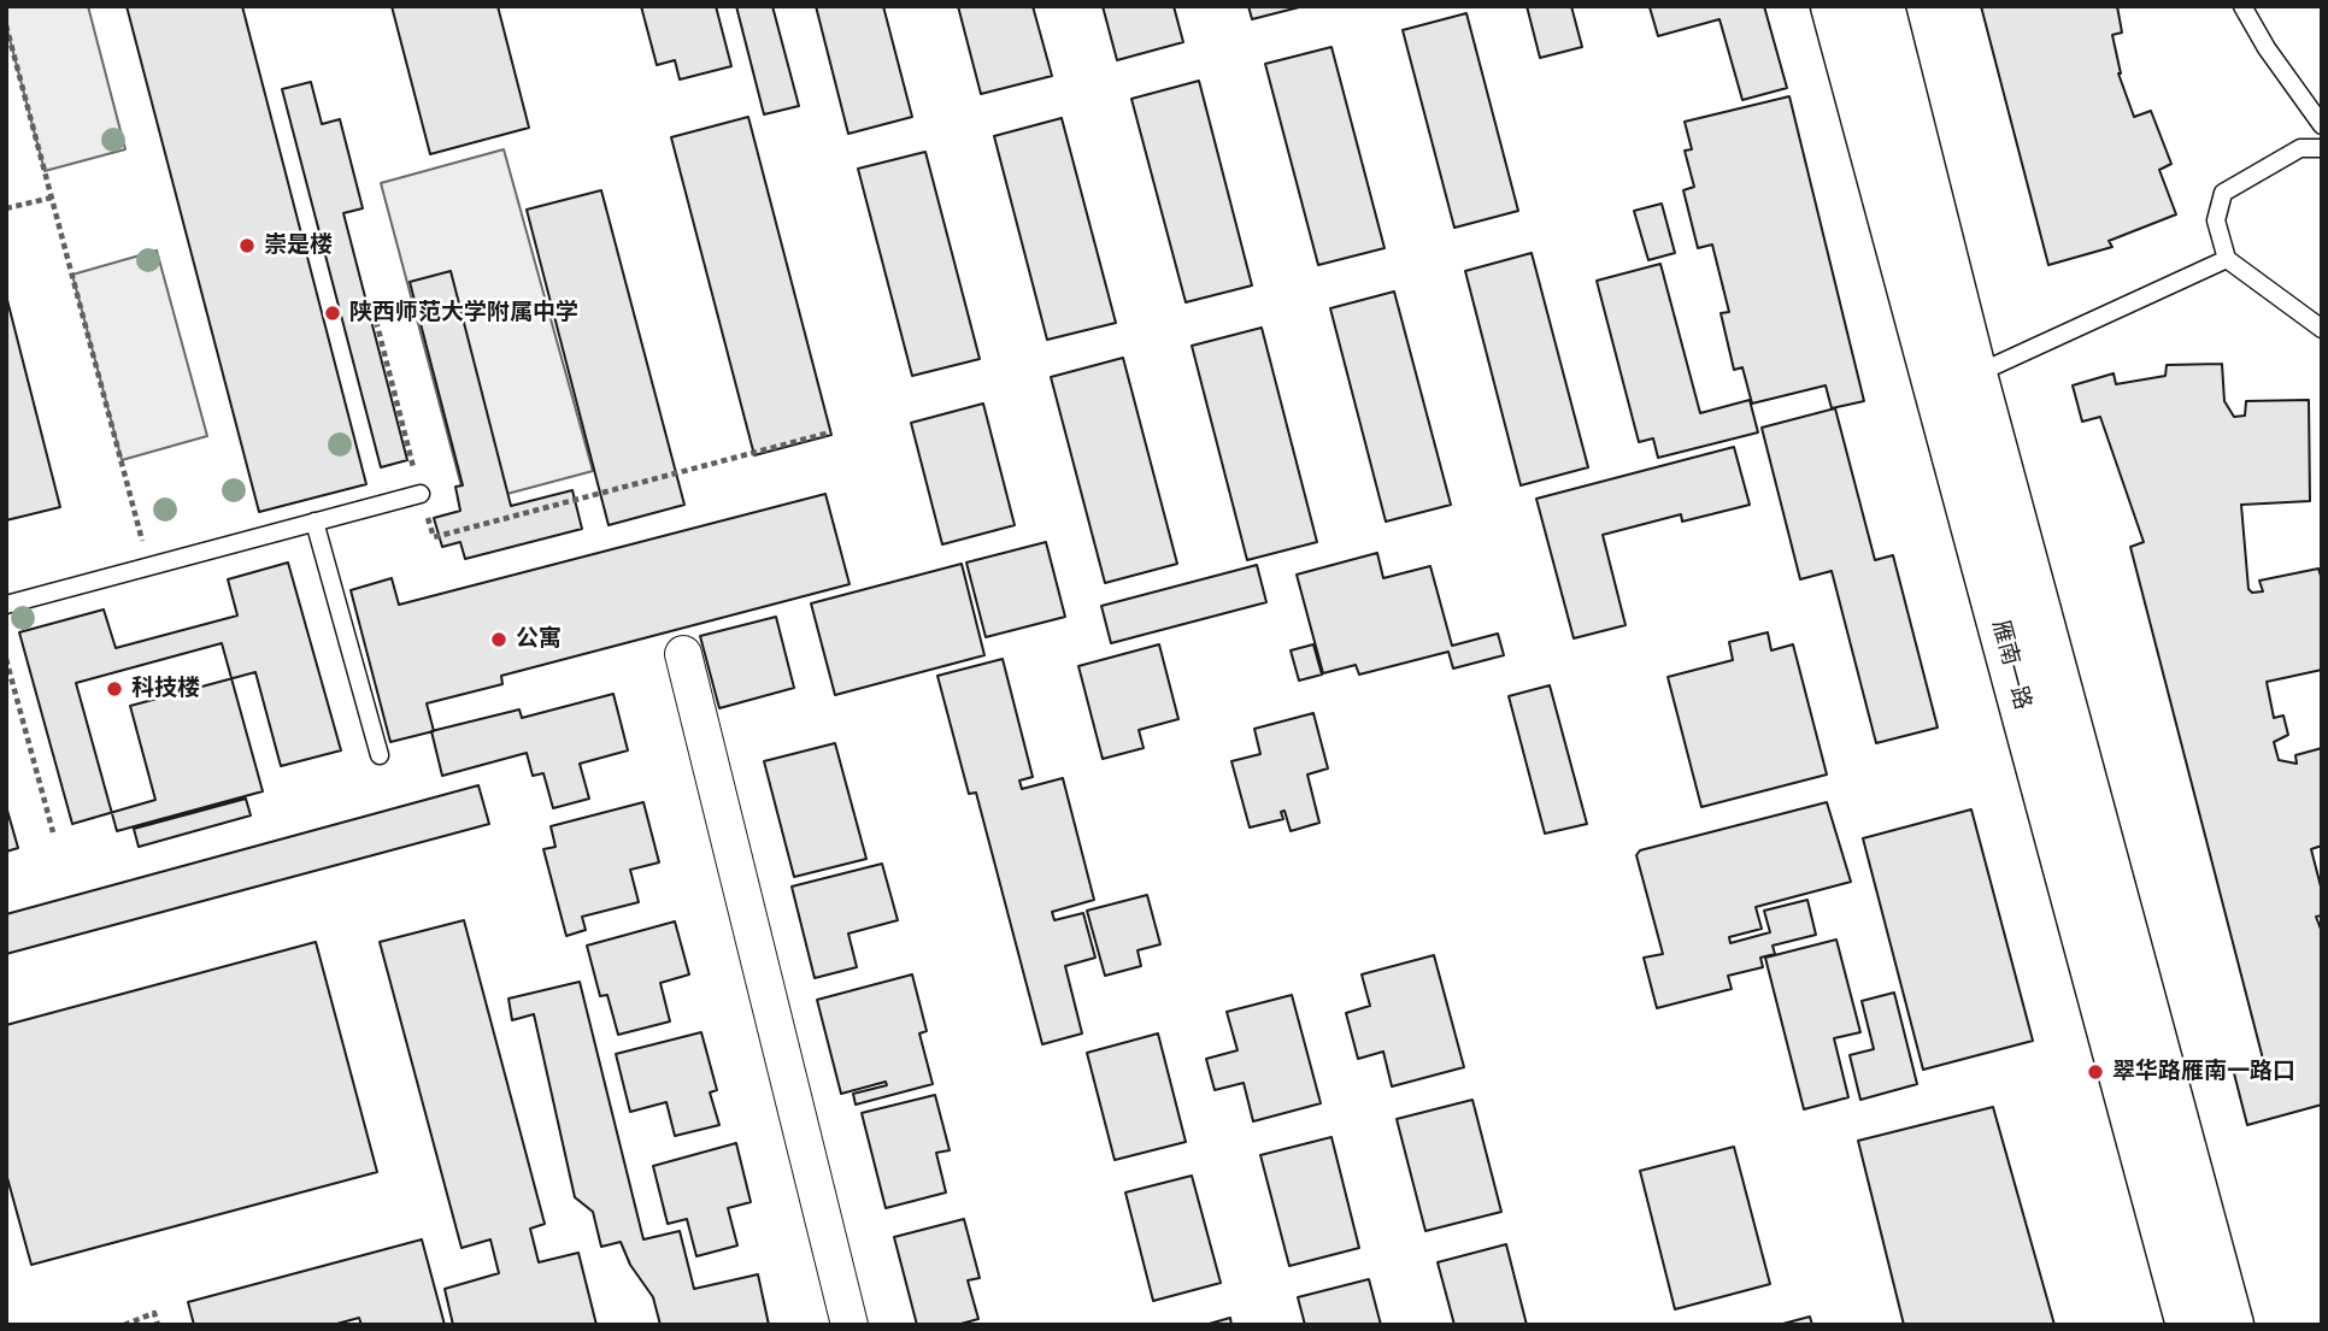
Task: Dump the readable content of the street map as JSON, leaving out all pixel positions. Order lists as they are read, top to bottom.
{
  "streets": {
    "main road": ["雁南一路"]
  },
  "places": [
    "崇是楼",
    "陕西师范大学附属中学",
    "公寓",
    "科技楼",
    "翠华路雁南一路口"
  ]
}
